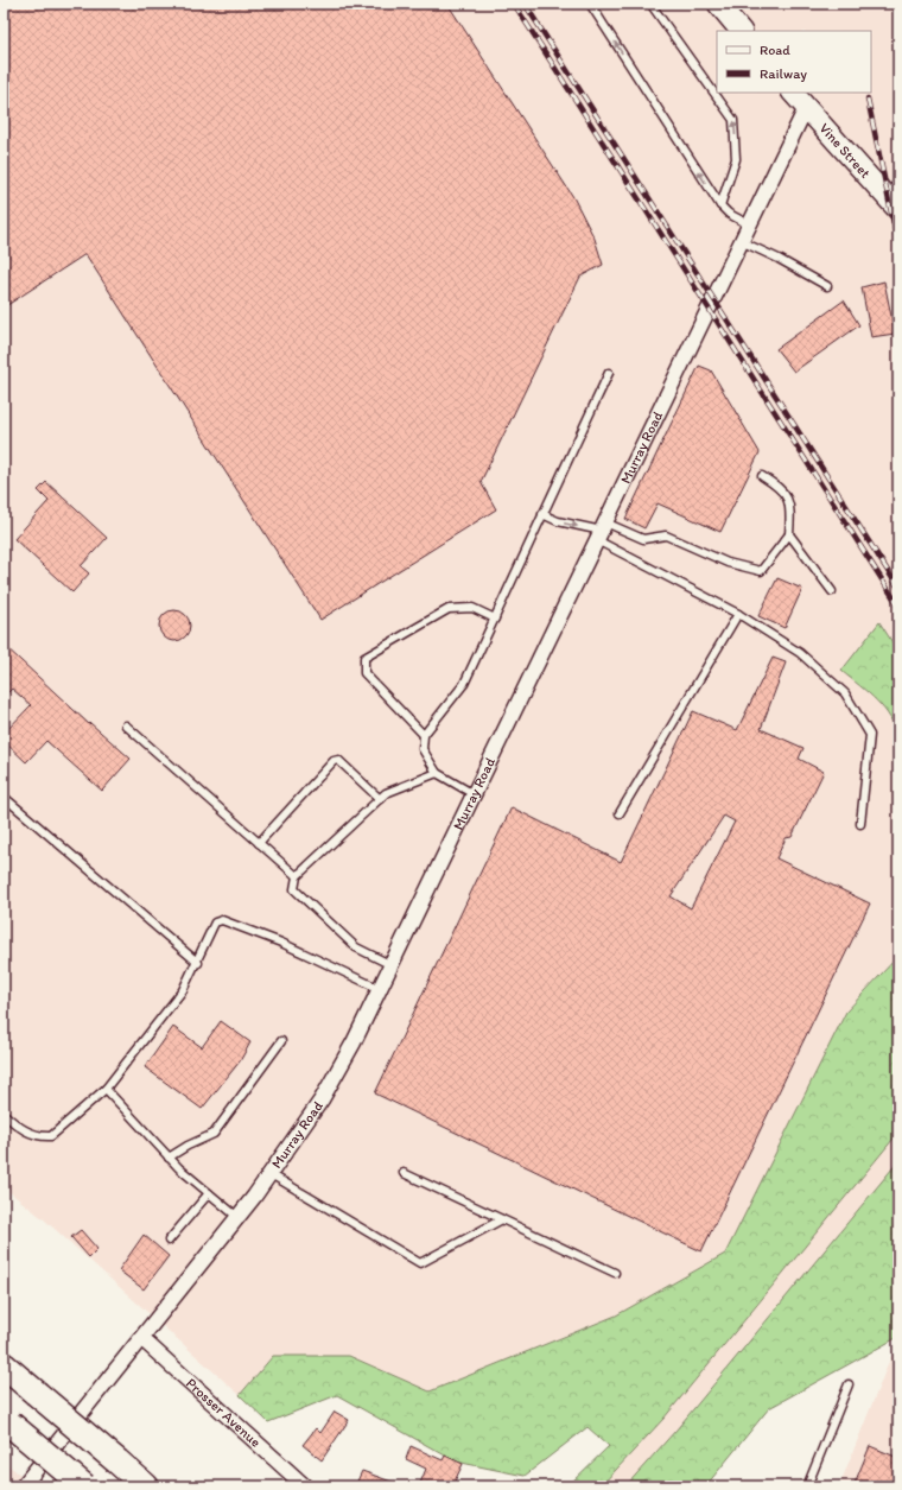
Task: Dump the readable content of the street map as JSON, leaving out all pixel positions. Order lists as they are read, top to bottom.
{
  "streets": {
    "main road": ["Vine Street"],
    "street": ["Murray Road", "Prosser Avenue"]
  },
  "crossings": [
    ["Vine Street", "Murray Road"],
    ["Murray Road", "Prosser Avenue"]
  ],
  "legend": ["Road", "Railway"]
}
